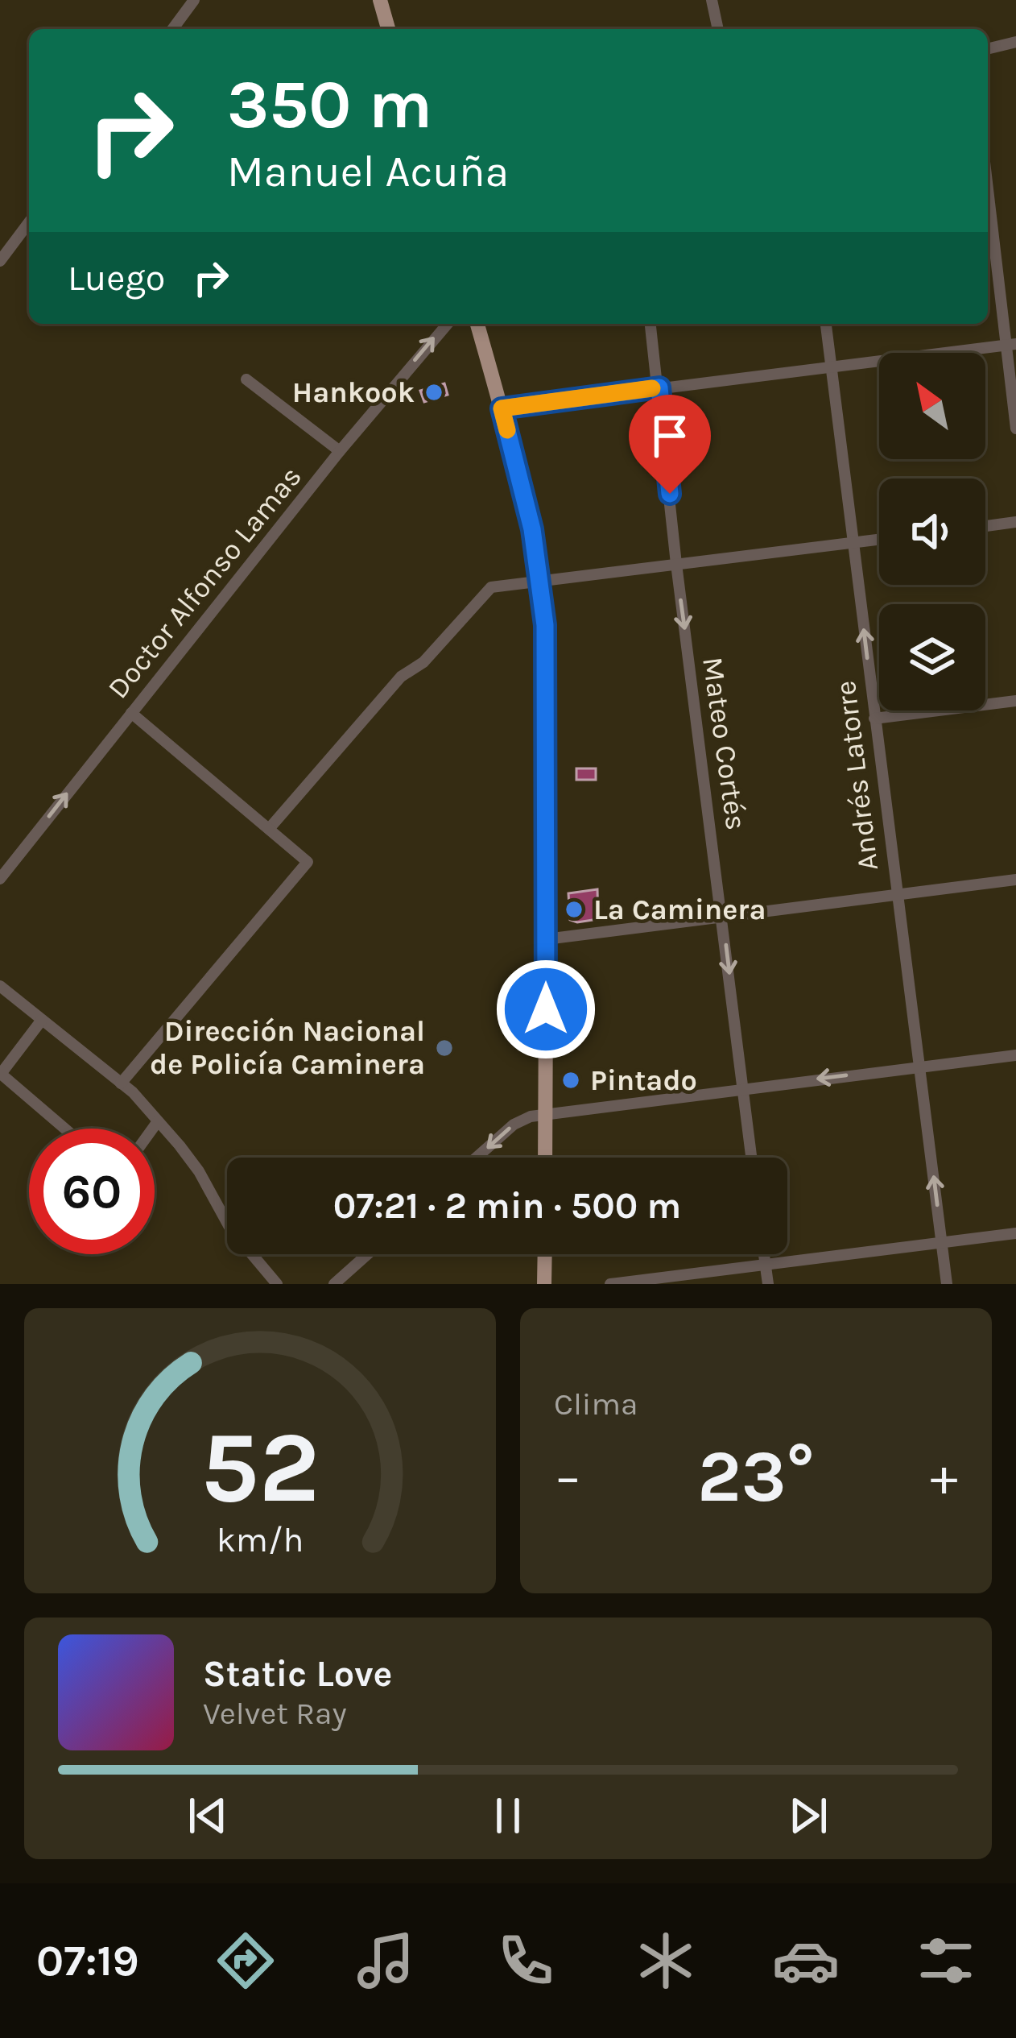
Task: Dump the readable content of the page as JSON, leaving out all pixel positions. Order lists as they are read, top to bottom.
{
  "streets": {
    "street": ["Doctor Alfonso Lamas", "Mateo Cortés", "Andrés Latorre"]
  },
  "one_way": ["Doctor Alfonso Lamas", "Mateo Cortés", "Andrés Latorre"],
  "places": [
    "Hankook",
    "La Caminera",
    "Dirección Nacional de Policía Caminera",
    "Pintado"
  ],
  "north": "top left",
  "page": {
    "turn": ["350 m", "Manuel Acuña"],
    "then": "Luego",
    "limit": "60",
    "trip": "07:21 · 2 min · 500 m",
    "tile": "Clima",
    "heat": ["−", "23°", "+"],
    "song": ["Static Love", "Velvet Ray"],
    "tabs": "07:19",
    "gauge": ["52", "km/h"]
  }
}
